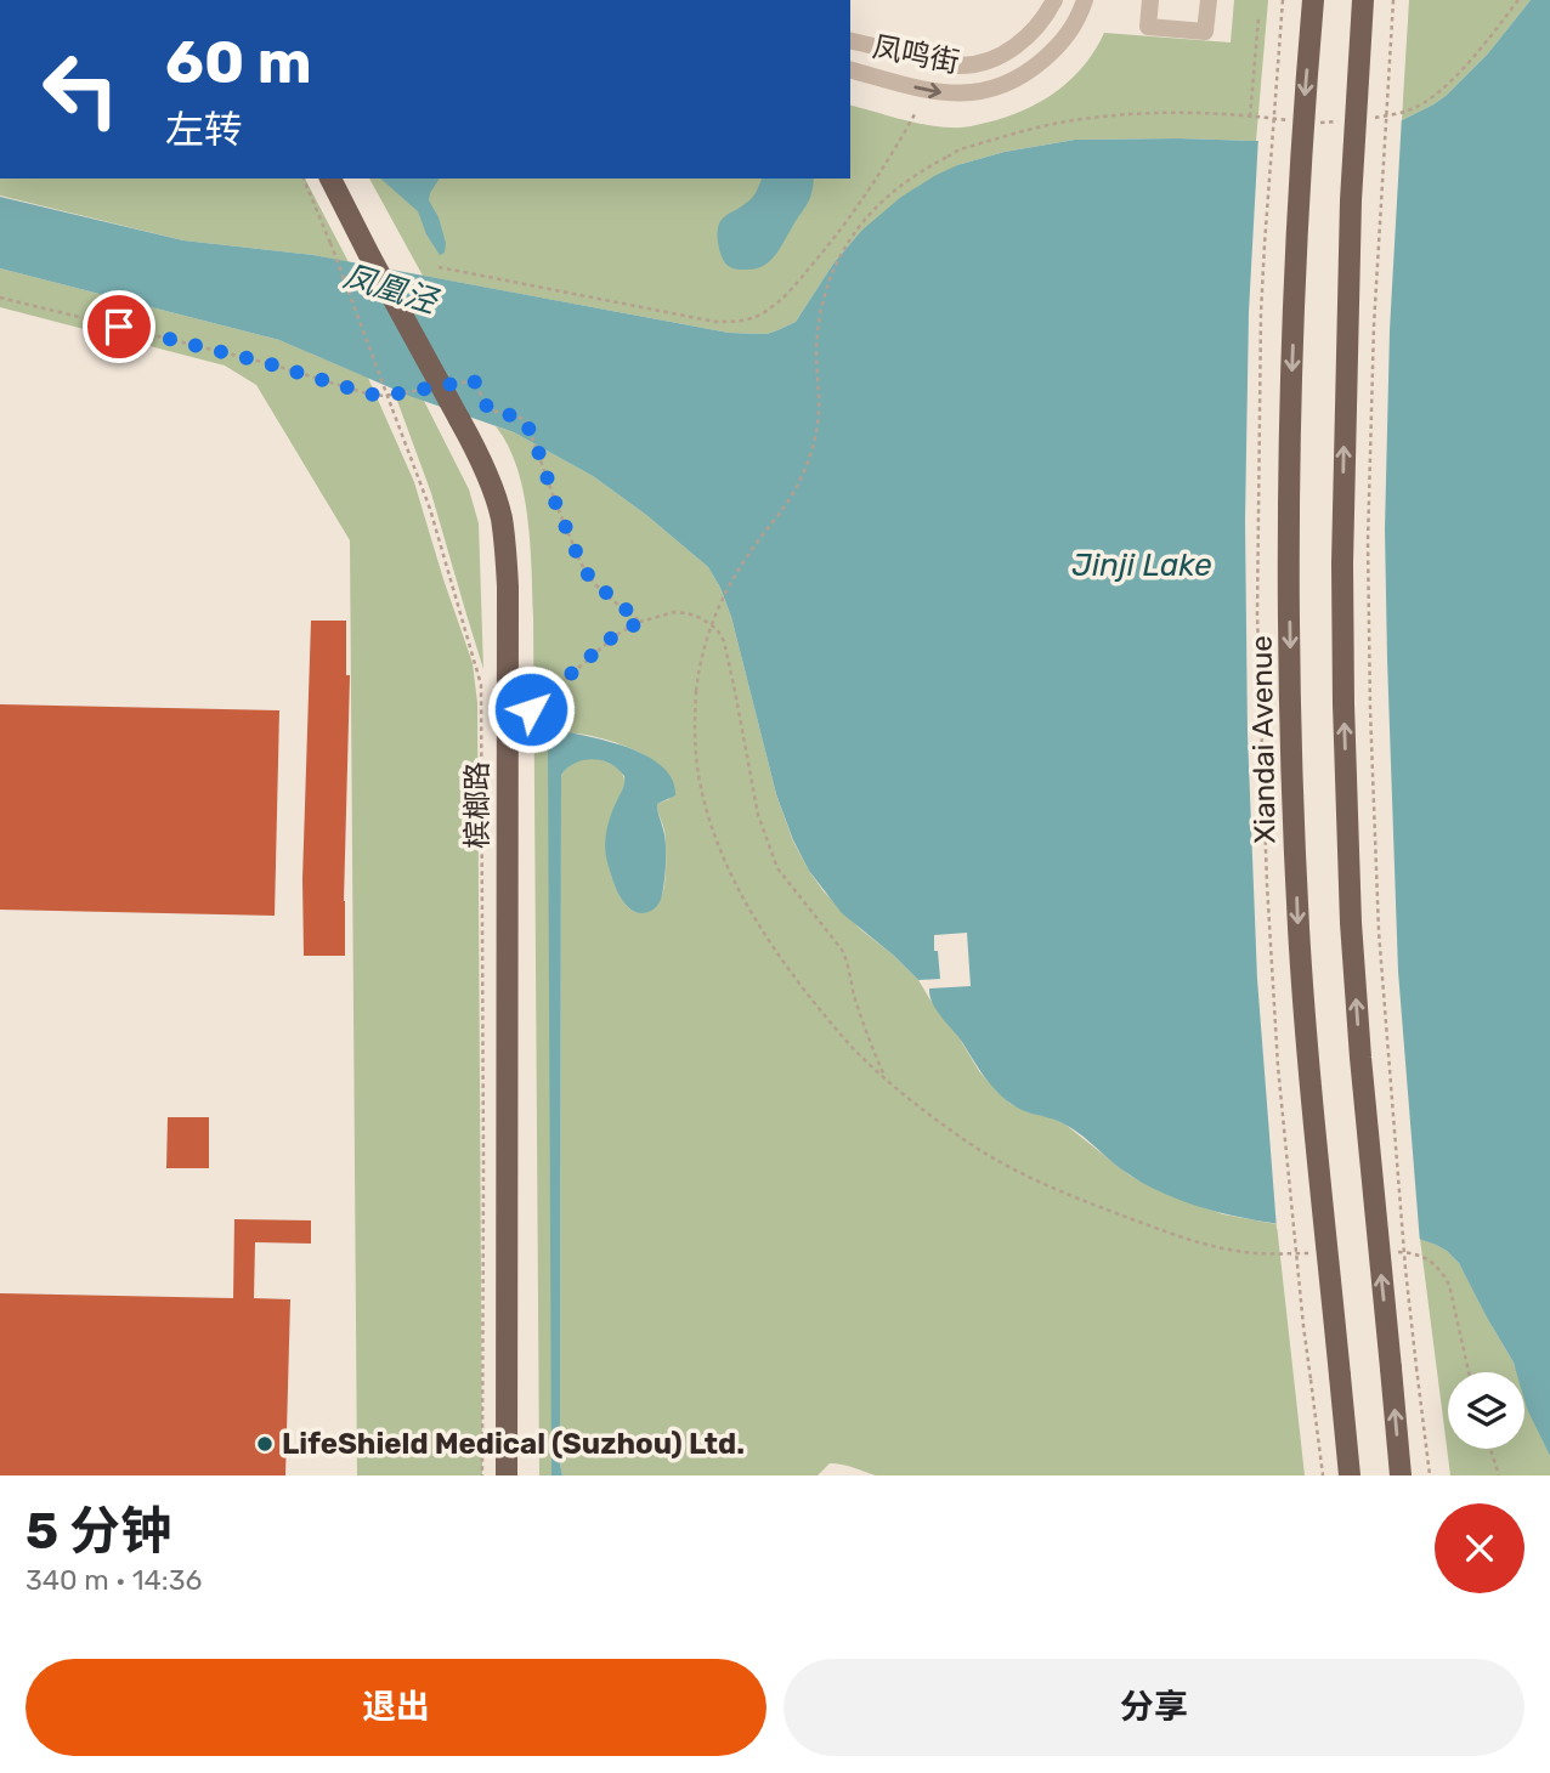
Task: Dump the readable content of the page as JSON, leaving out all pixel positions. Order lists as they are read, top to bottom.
{
  "streets": {
    "main road": ["Xiandai Avenue", "槟榔路"],
    "street": ["凤鸣街"]
  },
  "one_way": ["凤鸣街"],
  "water": ["凤凰泾", "Jinji Lake"],
  "places": ["LifeShield Medical (Suzhou) Ltd."],
  "page": {
    "turn": ["60 m", "左转"],
    "heading": ["5 分钟", "340 m · 14:36"],
    "buttons": ["退出", "分享"]
  }
}
